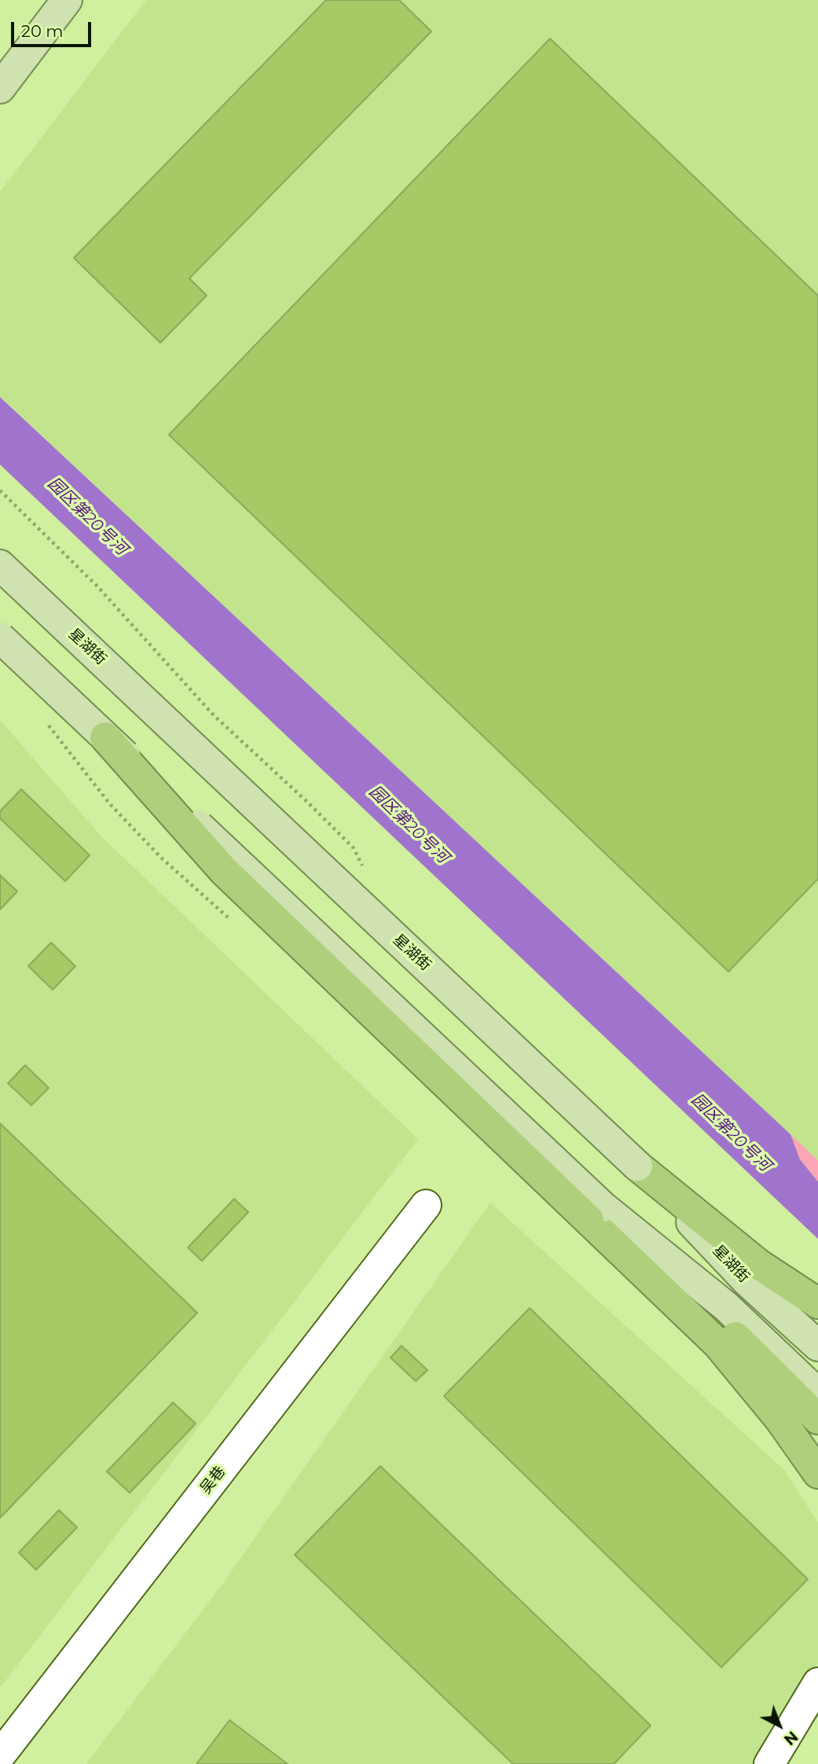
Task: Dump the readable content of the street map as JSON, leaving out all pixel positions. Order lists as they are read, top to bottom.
{
  "streets": {
    "main road": ["星湖街"],
    "street": ["吴巷"]
  },
  "water": ["园区第20号河"],
  "scale_bar": "20 m",
  "north": "bottom right"
}
